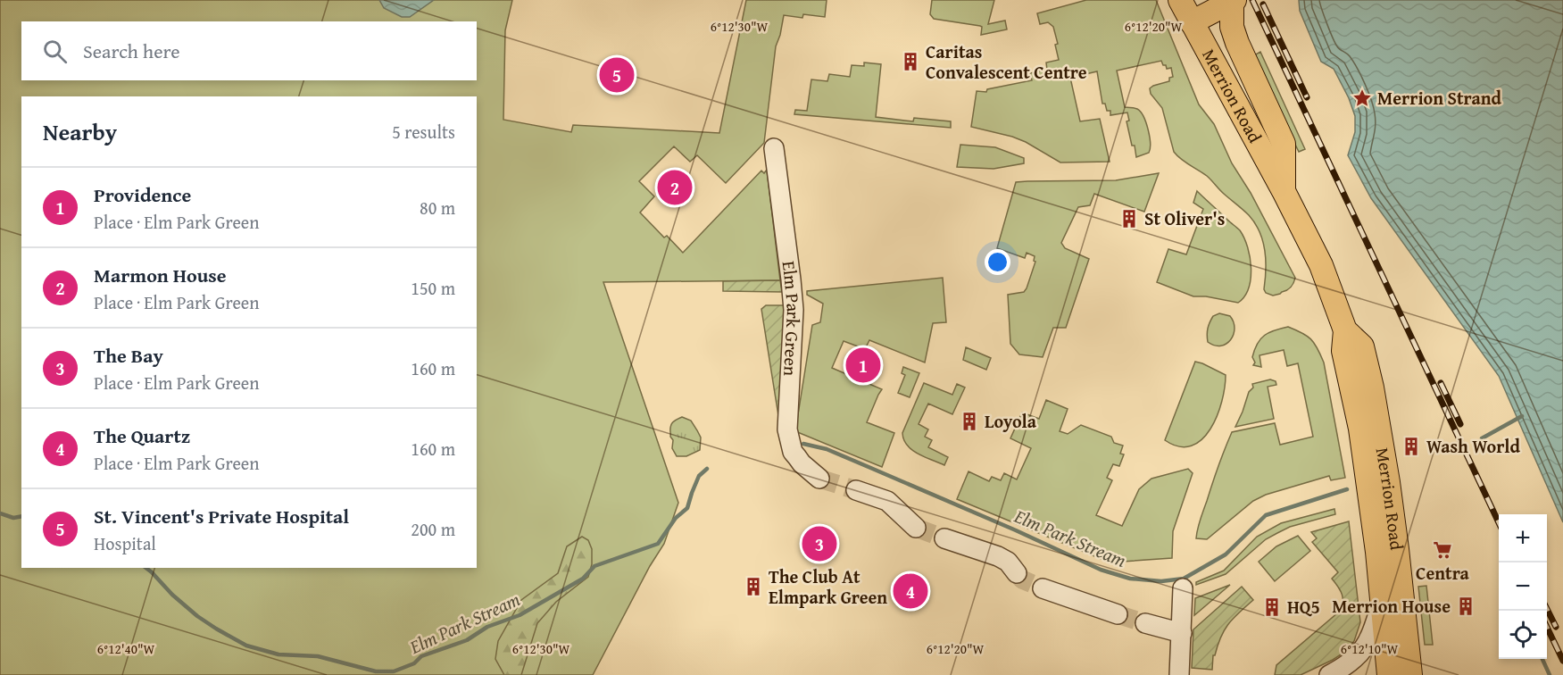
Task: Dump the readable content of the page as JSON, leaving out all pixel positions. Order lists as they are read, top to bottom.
{
  "streets": {
    "main road": ["Merrion Road"],
    "street": ["Elm Park Green"]
  },
  "water": ["Elm Park Stream"],
  "places": {
    "building": [
      "Caritas Convalescent Centre",
      "St Oliver's",
      "Loyola",
      "Wash World",
      "The Club At Elmpark Green",
      "Merrion House",
      "HQ5"
    ],
    "place": ["Merrion Strand"],
    "supermarket": ["Centra"]
  },
  "page": {
    "search": "Search here",
    "pins": [
      "5",
      "2",
      "1",
      "3",
      "4"
    ],
    "heading": ["Nearby", "5 results"],
    "list": [
      {
        "mark": "1",
        "name": "Providence",
        "note": "Place · Elm Park Green",
        "value": "80 m"
      },
      {
        "mark": "2",
        "name": "Marmon House",
        "note": "Place · Elm Park Green",
        "value": "150 m"
      },
      {
        "mark": "3",
        "name": "The Bay",
        "note": "Place · Elm Park Green",
        "value": "160 m"
      },
      {
        "mark": "4",
        "name": "The Quartz",
        "note": "Place · Elm Park Green",
        "value": "160 m"
      },
      {
        "mark": "5",
        "name": "St. Vincent's Private Hospital",
        "note": "Hospital",
        "value": "200 m"
      }
    ],
    "map_buttons": ["+", "−"]
  },
  "coordinates": [
    "6°12'30\"W",
    "6°12'20\"W",
    "6°12'40\"W",
    "6°12'10\"W"
  ]
}
